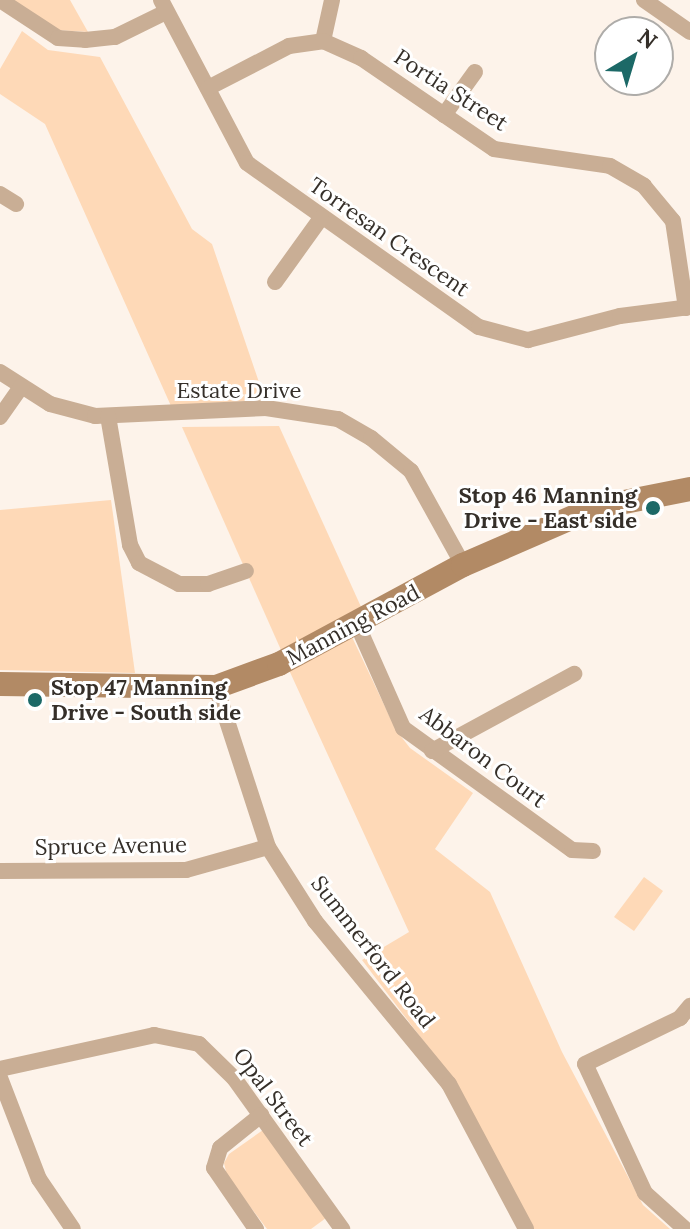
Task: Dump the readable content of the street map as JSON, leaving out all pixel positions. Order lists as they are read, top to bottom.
{
  "streets": {
    "street": [
      "Portia Street",
      "Torresan Crescent",
      "Estate Drive",
      "Manning Road",
      "Abbaron Court",
      "Spruce Avenue",
      "Summerford Road",
      "Opal Street"
    ]
  },
  "crossings": [
    ["Portia Street", "Torresan Crescent"],
    ["Estate Drive", "Manning Road"],
    ["Manning Road", "Abbaron Court"],
    ["Manning Road", "Summerford Road"],
    ["Spruce Avenue", "Summerford Road"]
  ],
  "places": ["Stop 46 Manning Drive - East side", "Stop 47 Manning Drive - South side"],
  "north": "top right"
}
